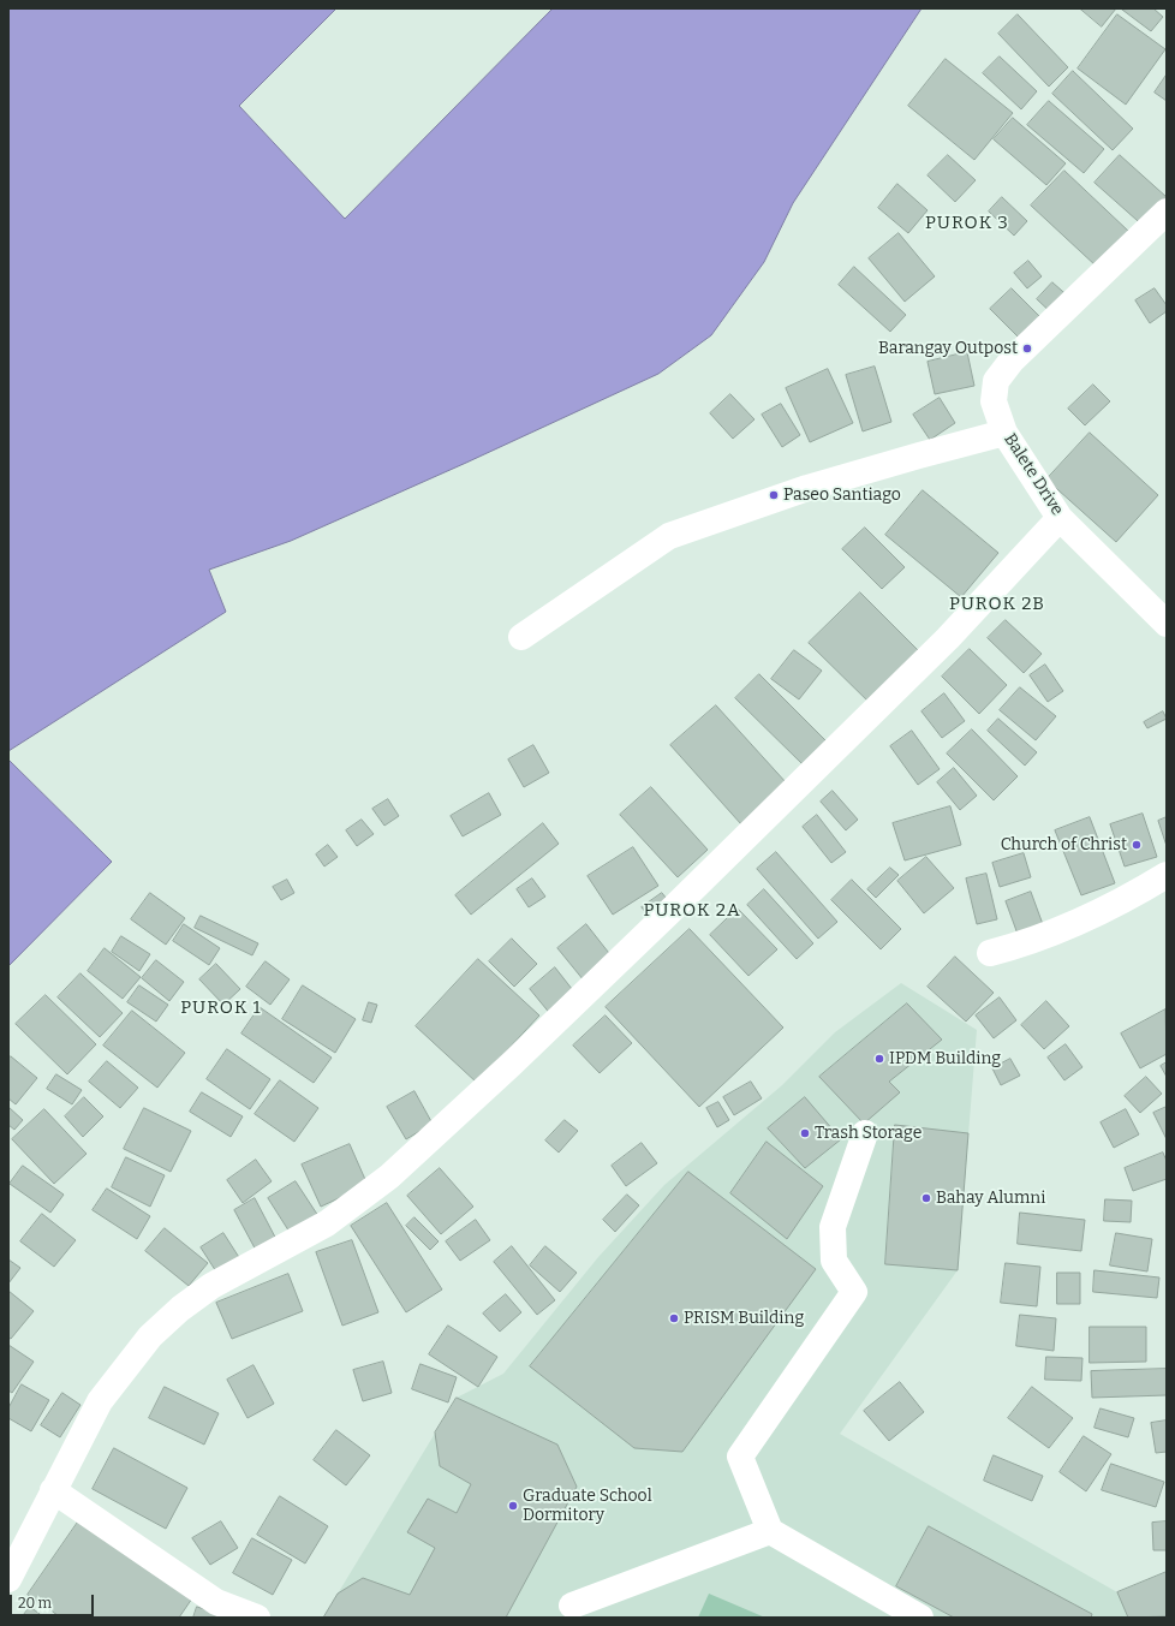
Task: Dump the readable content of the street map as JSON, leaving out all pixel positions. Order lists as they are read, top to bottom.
{
  "streets": {
    "street": ["Balete Drive"]
  },
  "districts": [
    "PUROK 3",
    "PUROK 2B",
    "PUROK 2A",
    "PUROK 1"
  ],
  "places": [
    "Barangay Outpost",
    "Paseo Santiago",
    "Church of Christ",
    "IPDM Building",
    "Trash Storage",
    "Bahay Alumni",
    "PRISM Building",
    "Graduate School Dormitory"
  ],
  "scale_bar": "20 m"
}
